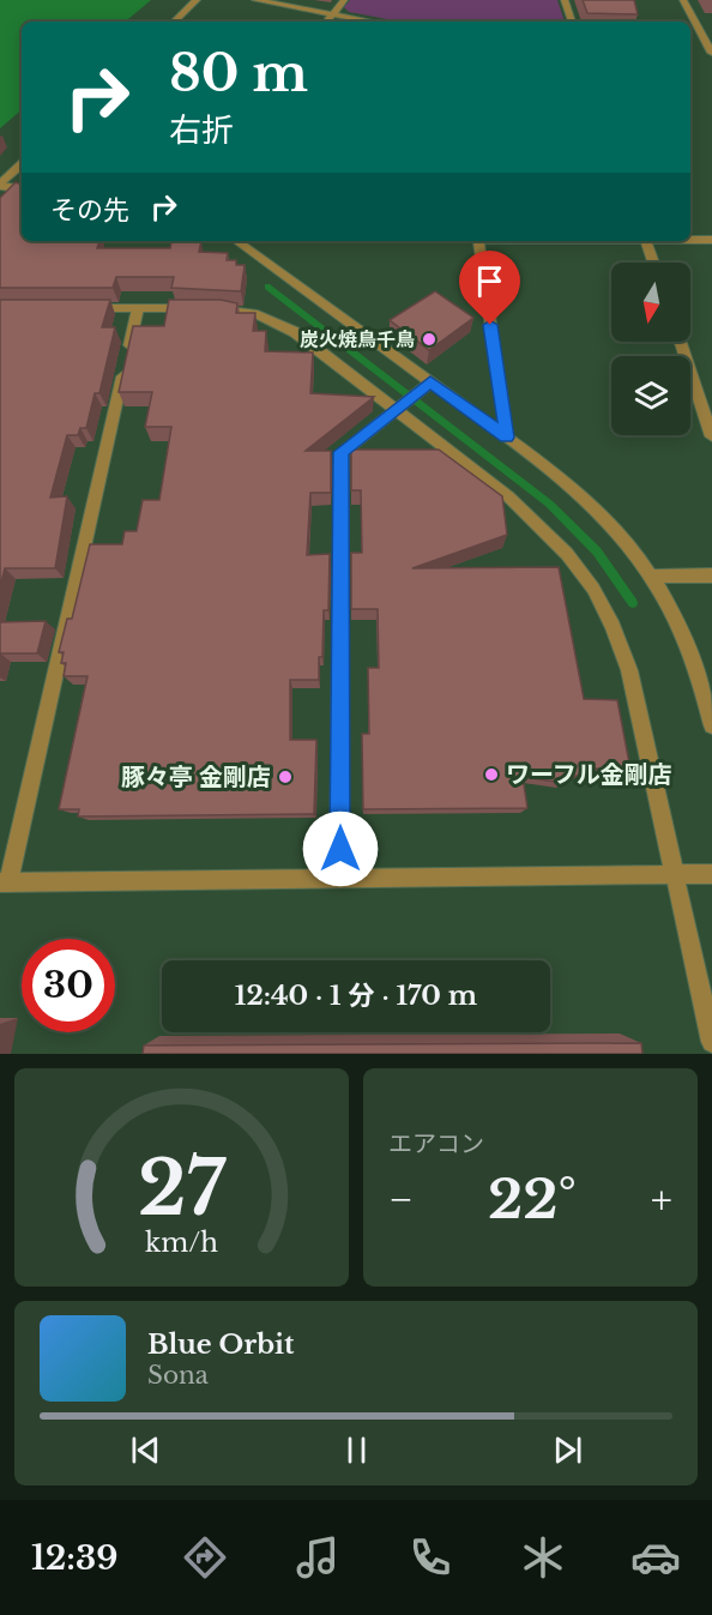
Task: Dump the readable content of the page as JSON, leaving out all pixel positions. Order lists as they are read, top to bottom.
{
  "places": ["炭火焼鳥千鳥", "ワーフル金剛店", "豚々亭 金剛店"],
  "north": "bottom",
  "page": {
    "turn": ["80 m", "右折"],
    "then": "その先",
    "limit": "30",
    "trip": "12:40 · 1 分 · 170 m",
    "tile": "エアコン",
    "heat": ["−", "22°", "+"],
    "song": ["Blue Orbit", "Sona"],
    "tabs": "12:39",
    "gauge": ["27", "km/h"]
  }
}
